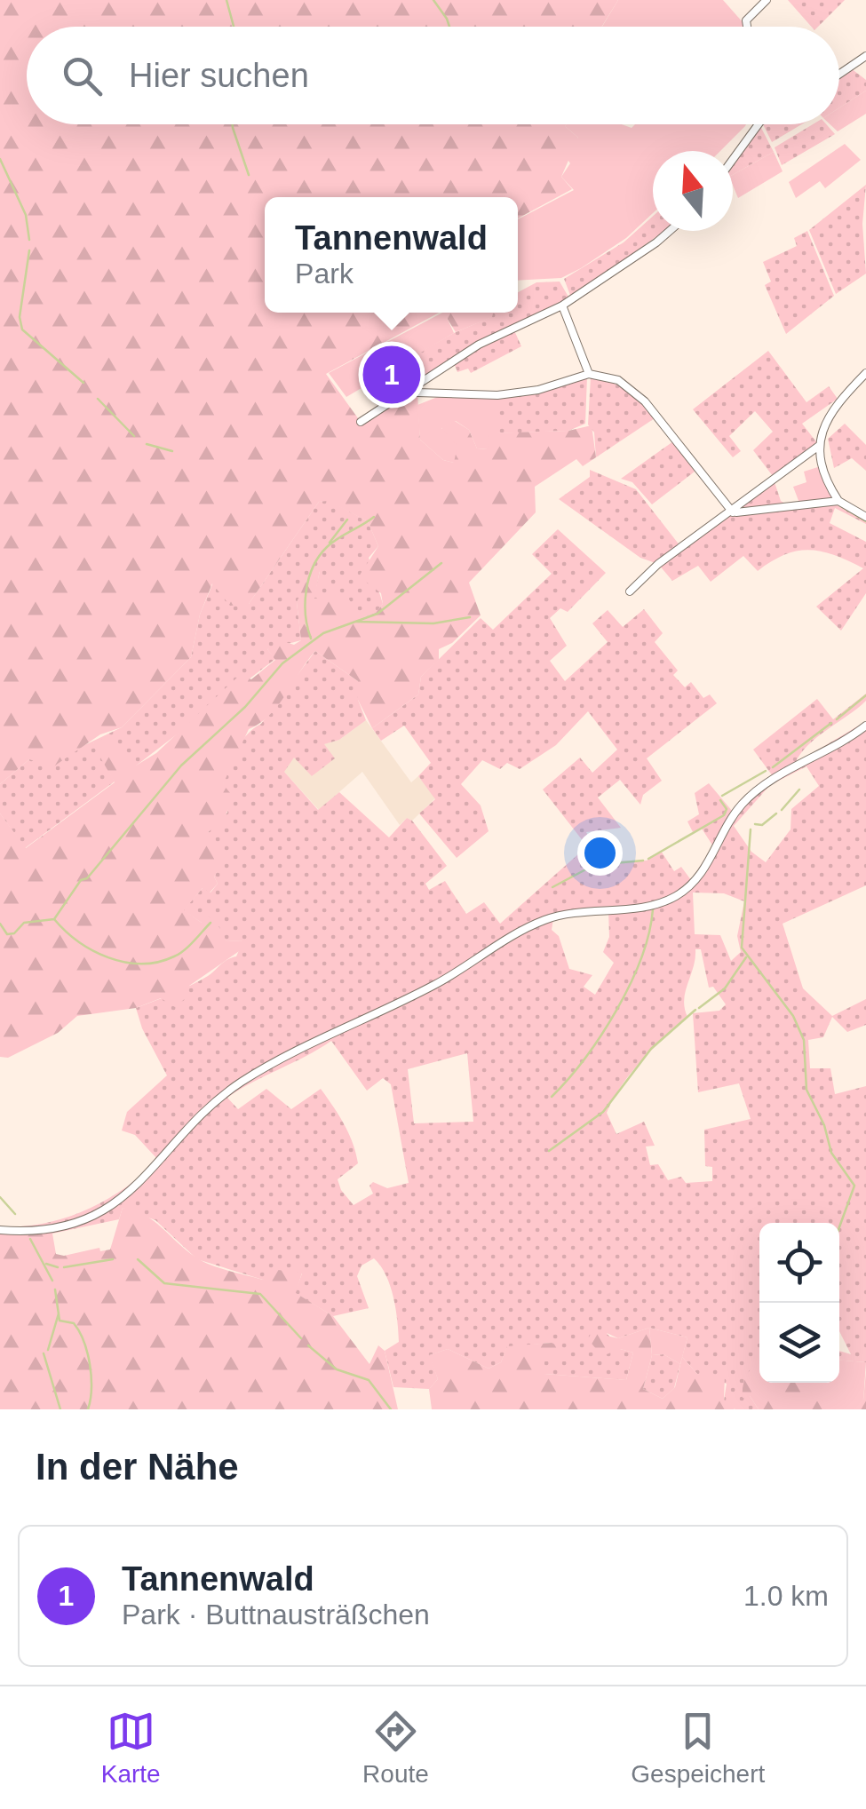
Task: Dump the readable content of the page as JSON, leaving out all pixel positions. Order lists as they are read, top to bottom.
{
  "north": "top",
  "page": {
    "search": "Hier suchen",
    "popup": ["Tannenwald", "Park"],
    "pins": "1",
    "heading": "In der Nähe",
    "list": [
      {
        "mark": "1",
        "name": "Tannenwald",
        "note": "Park · Buttnausträßchen",
        "value": "1.0 km"
      }
    ],
    "nav": ["Karte", "Route", "Gespeichert"]
  }
}
